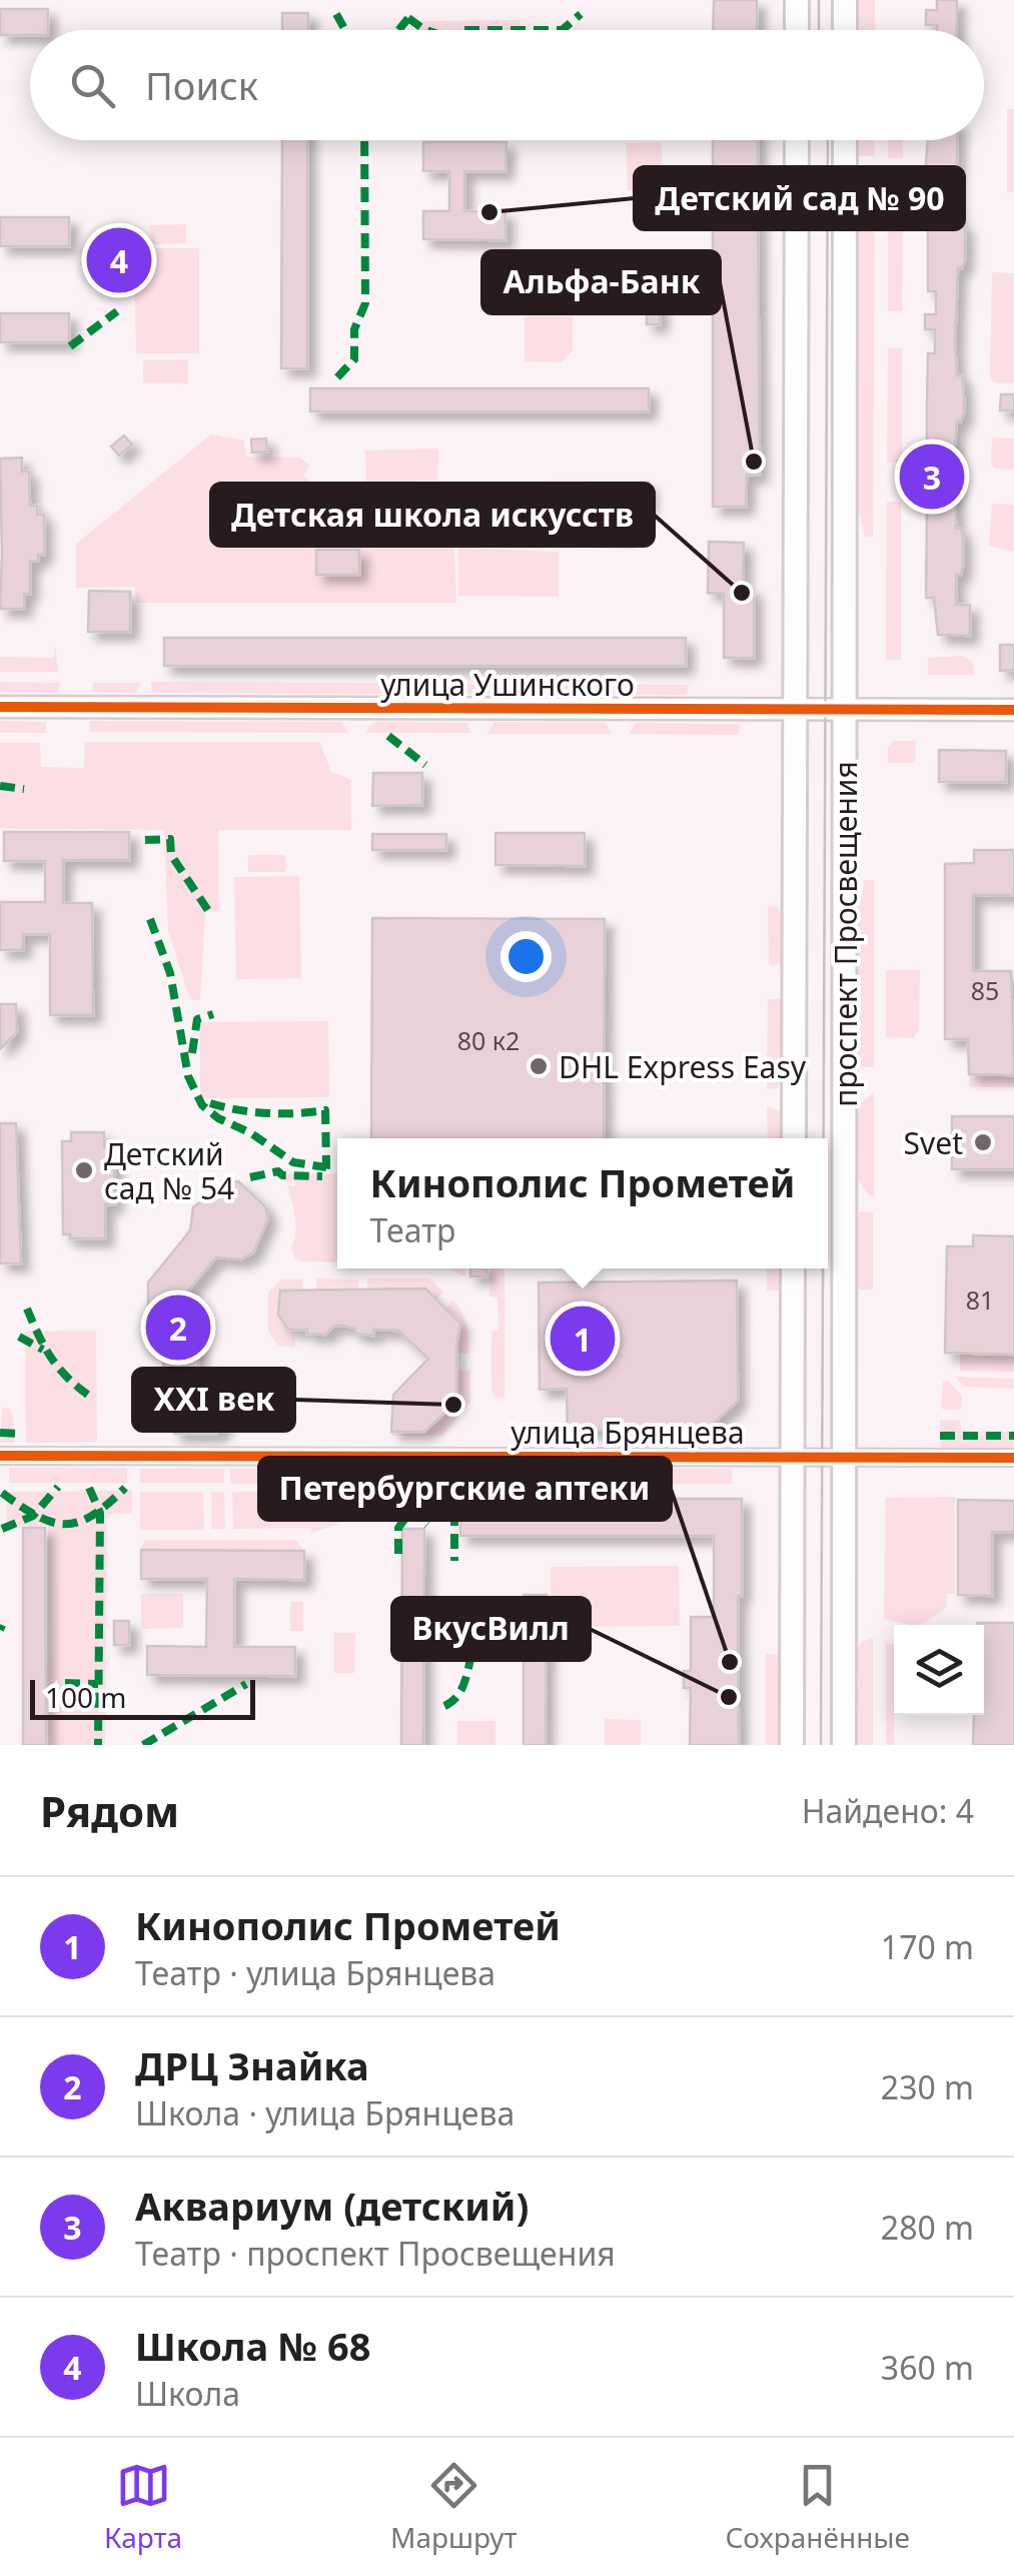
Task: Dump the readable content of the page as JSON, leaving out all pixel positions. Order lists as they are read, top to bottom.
{
  "streets": {
    "main road": ["проспект Просвещения"],
    "street": ["улица Ушинского", "улица Брянцева"]
  },
  "crossings": [
    ["улица Ушинского", "проспект Просвещения"],
    ["проспект Просвещения", "улица Брянцева"]
  ],
  "places": [
    "Детский сад № 90",
    "Альфа-Банк",
    "Детская школа искусств",
    "DHL Express Easy",
    "Svet",
    "Детский сад № 54",
    "XXI век",
    "Петербургские аптеки",
    "ВкусВилл"
  ],
  "house_numbers": ["85", "80 к2", "81"],
  "scale_bar": "100 m",
  "page": {
    "search": "Поиск",
    "pins": [
      "4",
      "3",
      "2",
      "1"
    ],
    "popup": ["Кинополис Прометей", "Театр"],
    "scale": "100 m",
    "heading": ["Рядом", "Найдено: 4"],
    "list": [
      {
        "mark": "1",
        "name": "Кинополис Прометей",
        "note": "Театр · улица Брянцева",
        "value": "170 m"
      },
      {
        "mark": "2",
        "name": "ДРЦ Знайка",
        "note": "Школа · улица Брянцева",
        "value": "230 m"
      },
      {
        "mark": "3",
        "name": "Аквариум (детский)",
        "note": "Театр · проспект Просвещения",
        "value": "280 m"
      },
      {
        "mark": "4",
        "name": "Школа № 68",
        "note": "Школа",
        "value": "360 m"
      }
    ],
    "nav": ["Карта", "Маршрут", "Сохранённые"]
  }
}
